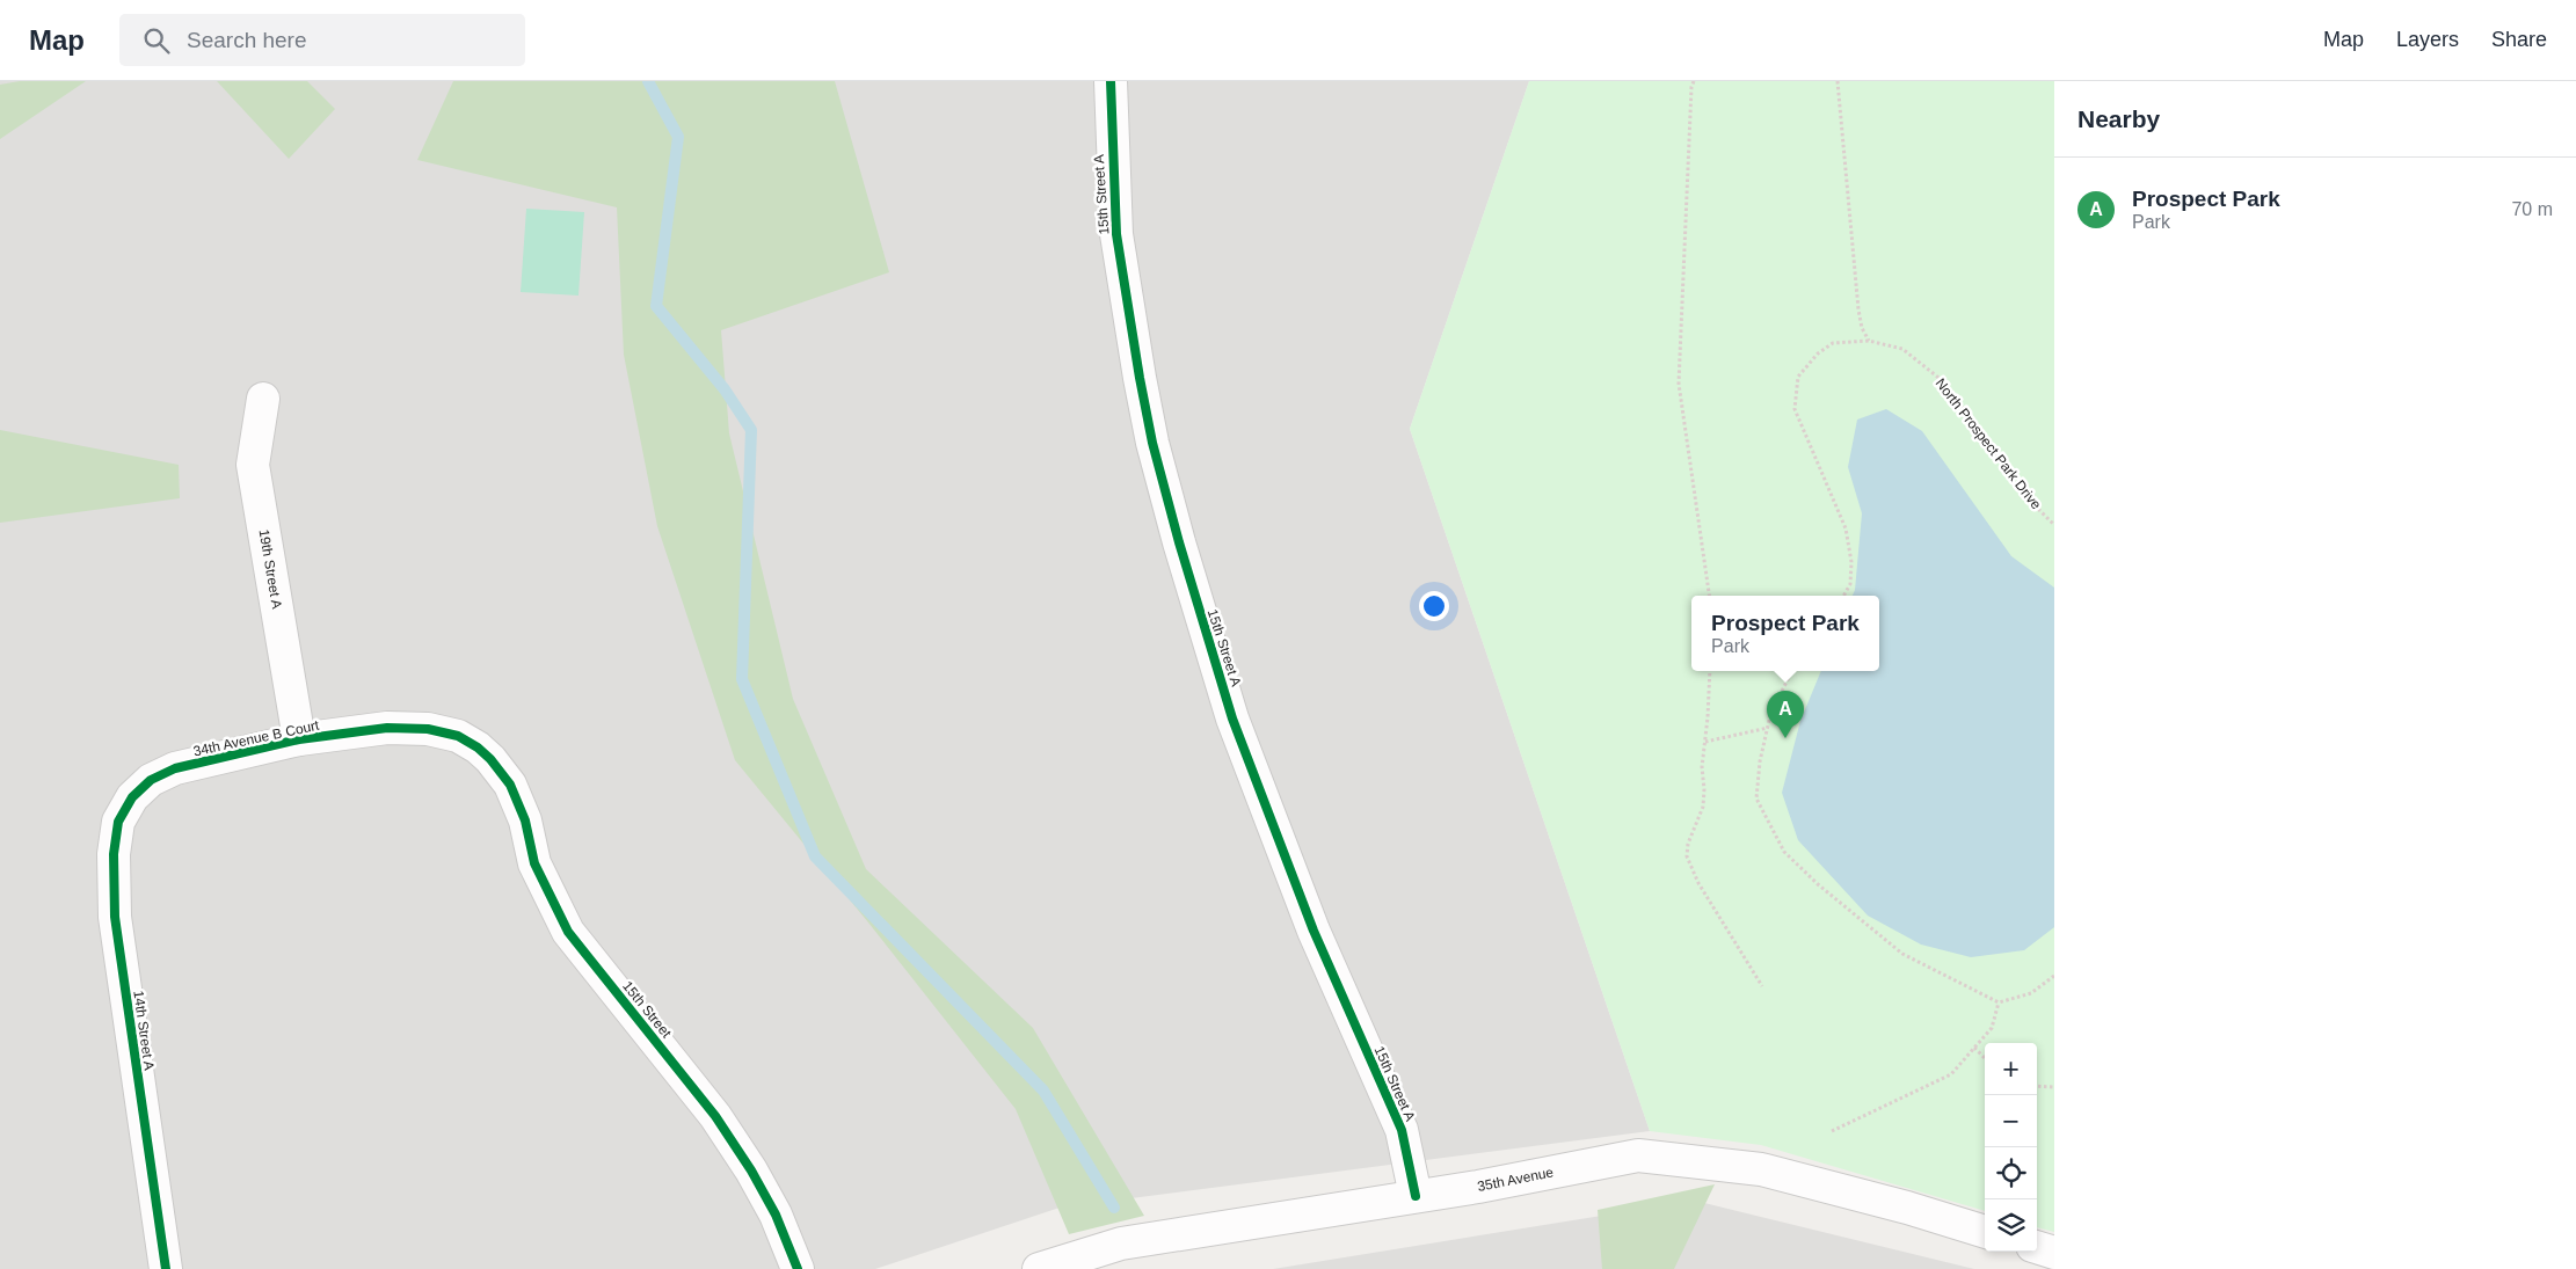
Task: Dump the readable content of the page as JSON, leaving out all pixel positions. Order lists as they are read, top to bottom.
{
  "streets": {
    "street": [
      "15th Street A",
      "19th Street A",
      "34th Avenue B Court",
      "15th Street",
      "14th Street A",
      "35th Avenue"
    ],
    "path": ["North Prospect Park Drive"]
  },
  "crossings": [
    ["15th Street A", "35th Avenue"],
    ["19th Street A", "34th Avenue B Court"],
    ["34th Avenue B Court", "15th Street"],
    ["34th Avenue B Court", "14th Street A"]
  ],
  "page": {
    "header": "Map",
    "search": "Search here",
    "nav": ["Map", "Layers", "Share"],
    "heading": "Nearby",
    "list": [
      {
        "mark": "A",
        "name": "Prospect Park",
        "note": "Park",
        "value": "70 m"
      }
    ],
    "popup": ["Prospect Park", "Park"],
    "pins": "A",
    "map_buttons": ["+", "−"]
  }
}
